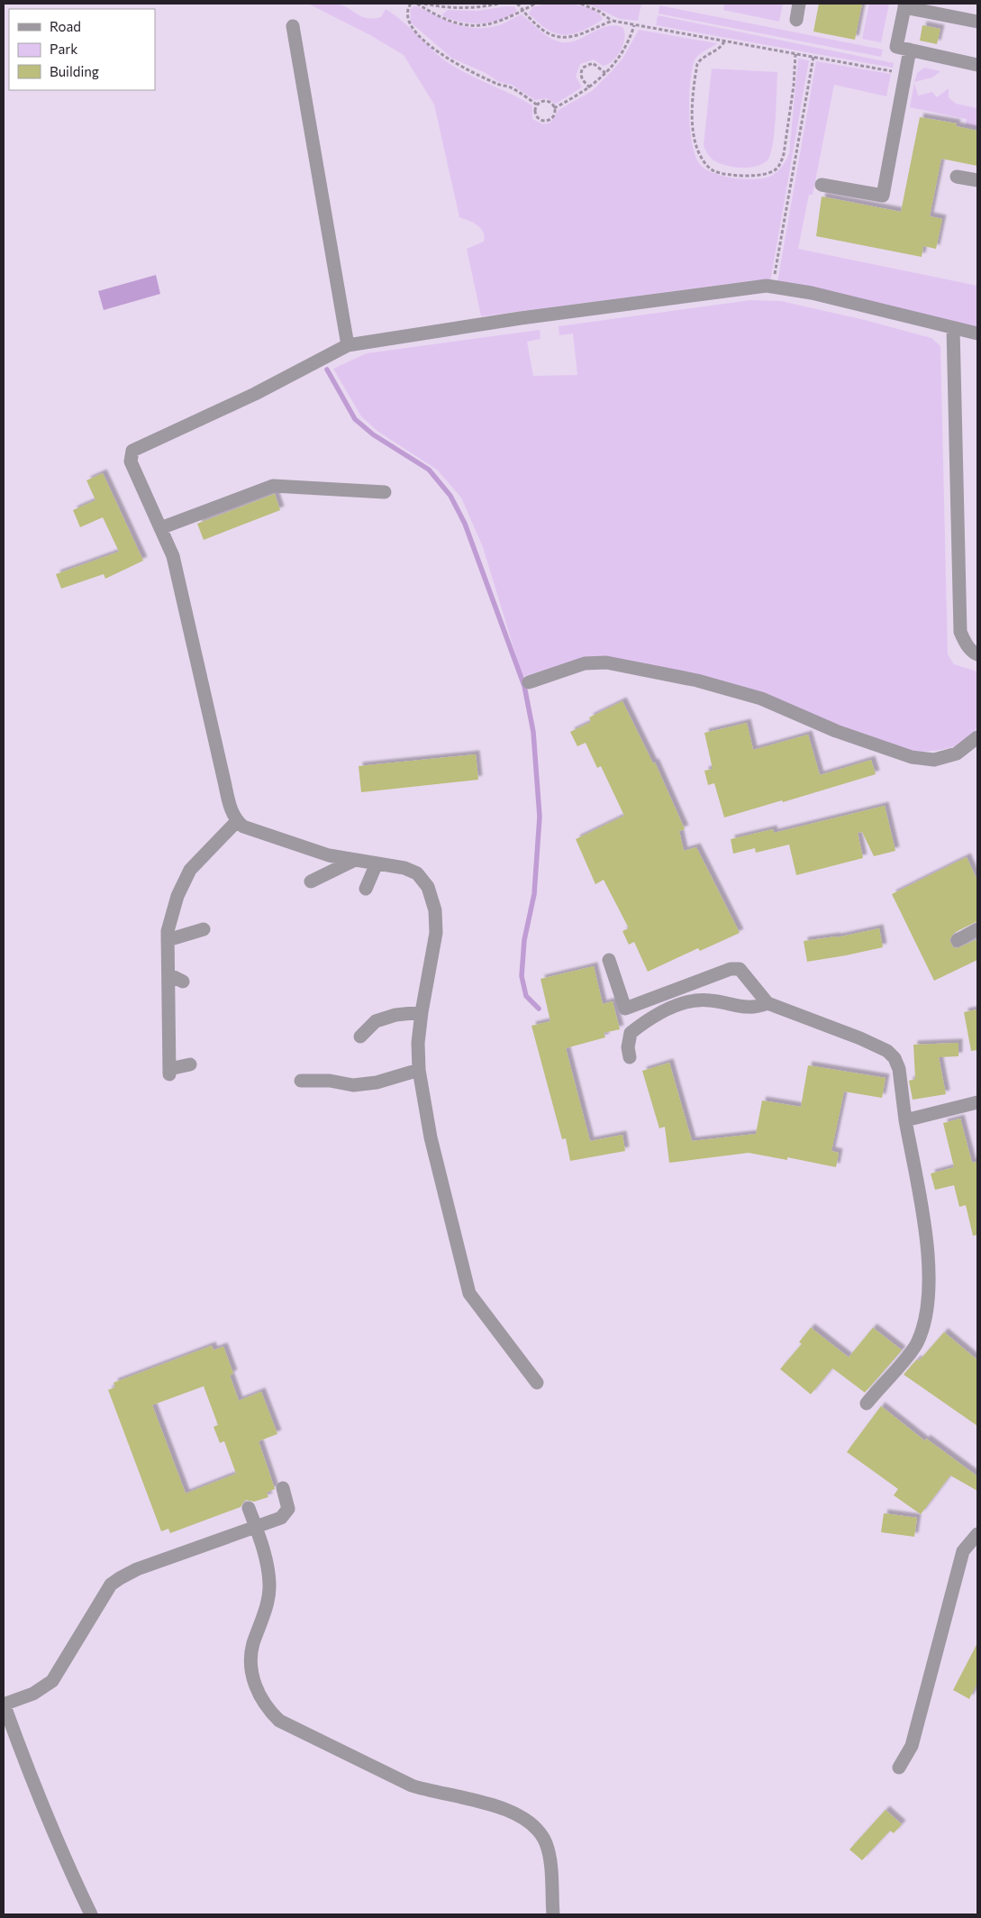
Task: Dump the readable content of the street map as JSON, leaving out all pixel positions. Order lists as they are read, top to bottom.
{
  "legend": ["Road", "Park", "Building"]
}
